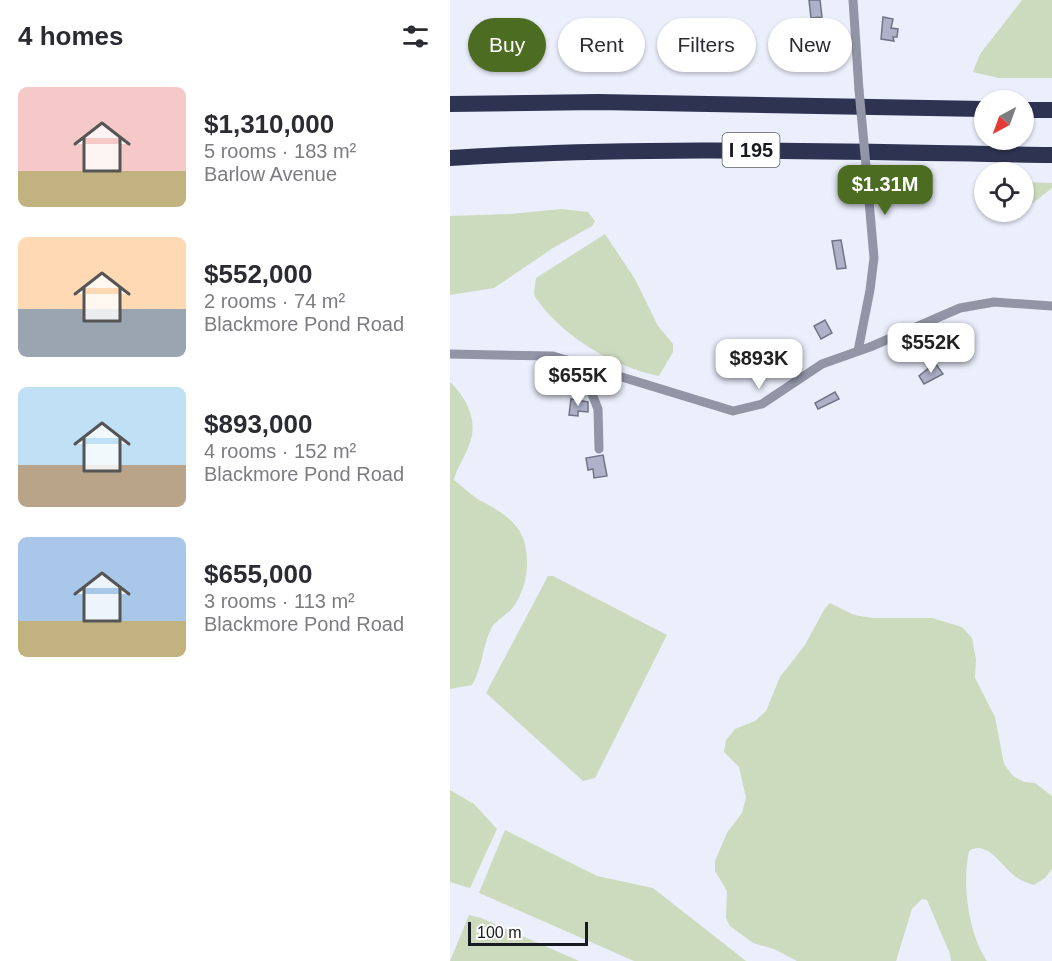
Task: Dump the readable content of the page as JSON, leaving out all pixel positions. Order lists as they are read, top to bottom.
{
  "streets": {
    "highway": ["I 195"]
  },
  "scale_bar": "100 m",
  "north": "bottom left",
  "page": {
    "heading": "4 homes",
    "chip": [
      "Buy",
      "Rent",
      "Filters",
      "New"
    ],
    "list": [
      {
        "name": "$1,310,000",
        "note": "5 rooms · 183 m² · Barlow Avenue"
      },
      {
        "name": "$552,000",
        "note": "2 rooms · 74 m² · Blackmore Pond Road"
      },
      {
        "name": "$893,000",
        "note": "4 rooms · 152 m² · Blackmore Pond Road"
      },
      {
        "name": "$655,000",
        "note": "3 rooms · 113 m² · Blackmore Pond Road"
      }
    ],
    "price": [
      "$1.31M",
      "$552K",
      "$893K",
      "$655K"
    ],
    "scale": "100 m"
  }
}
